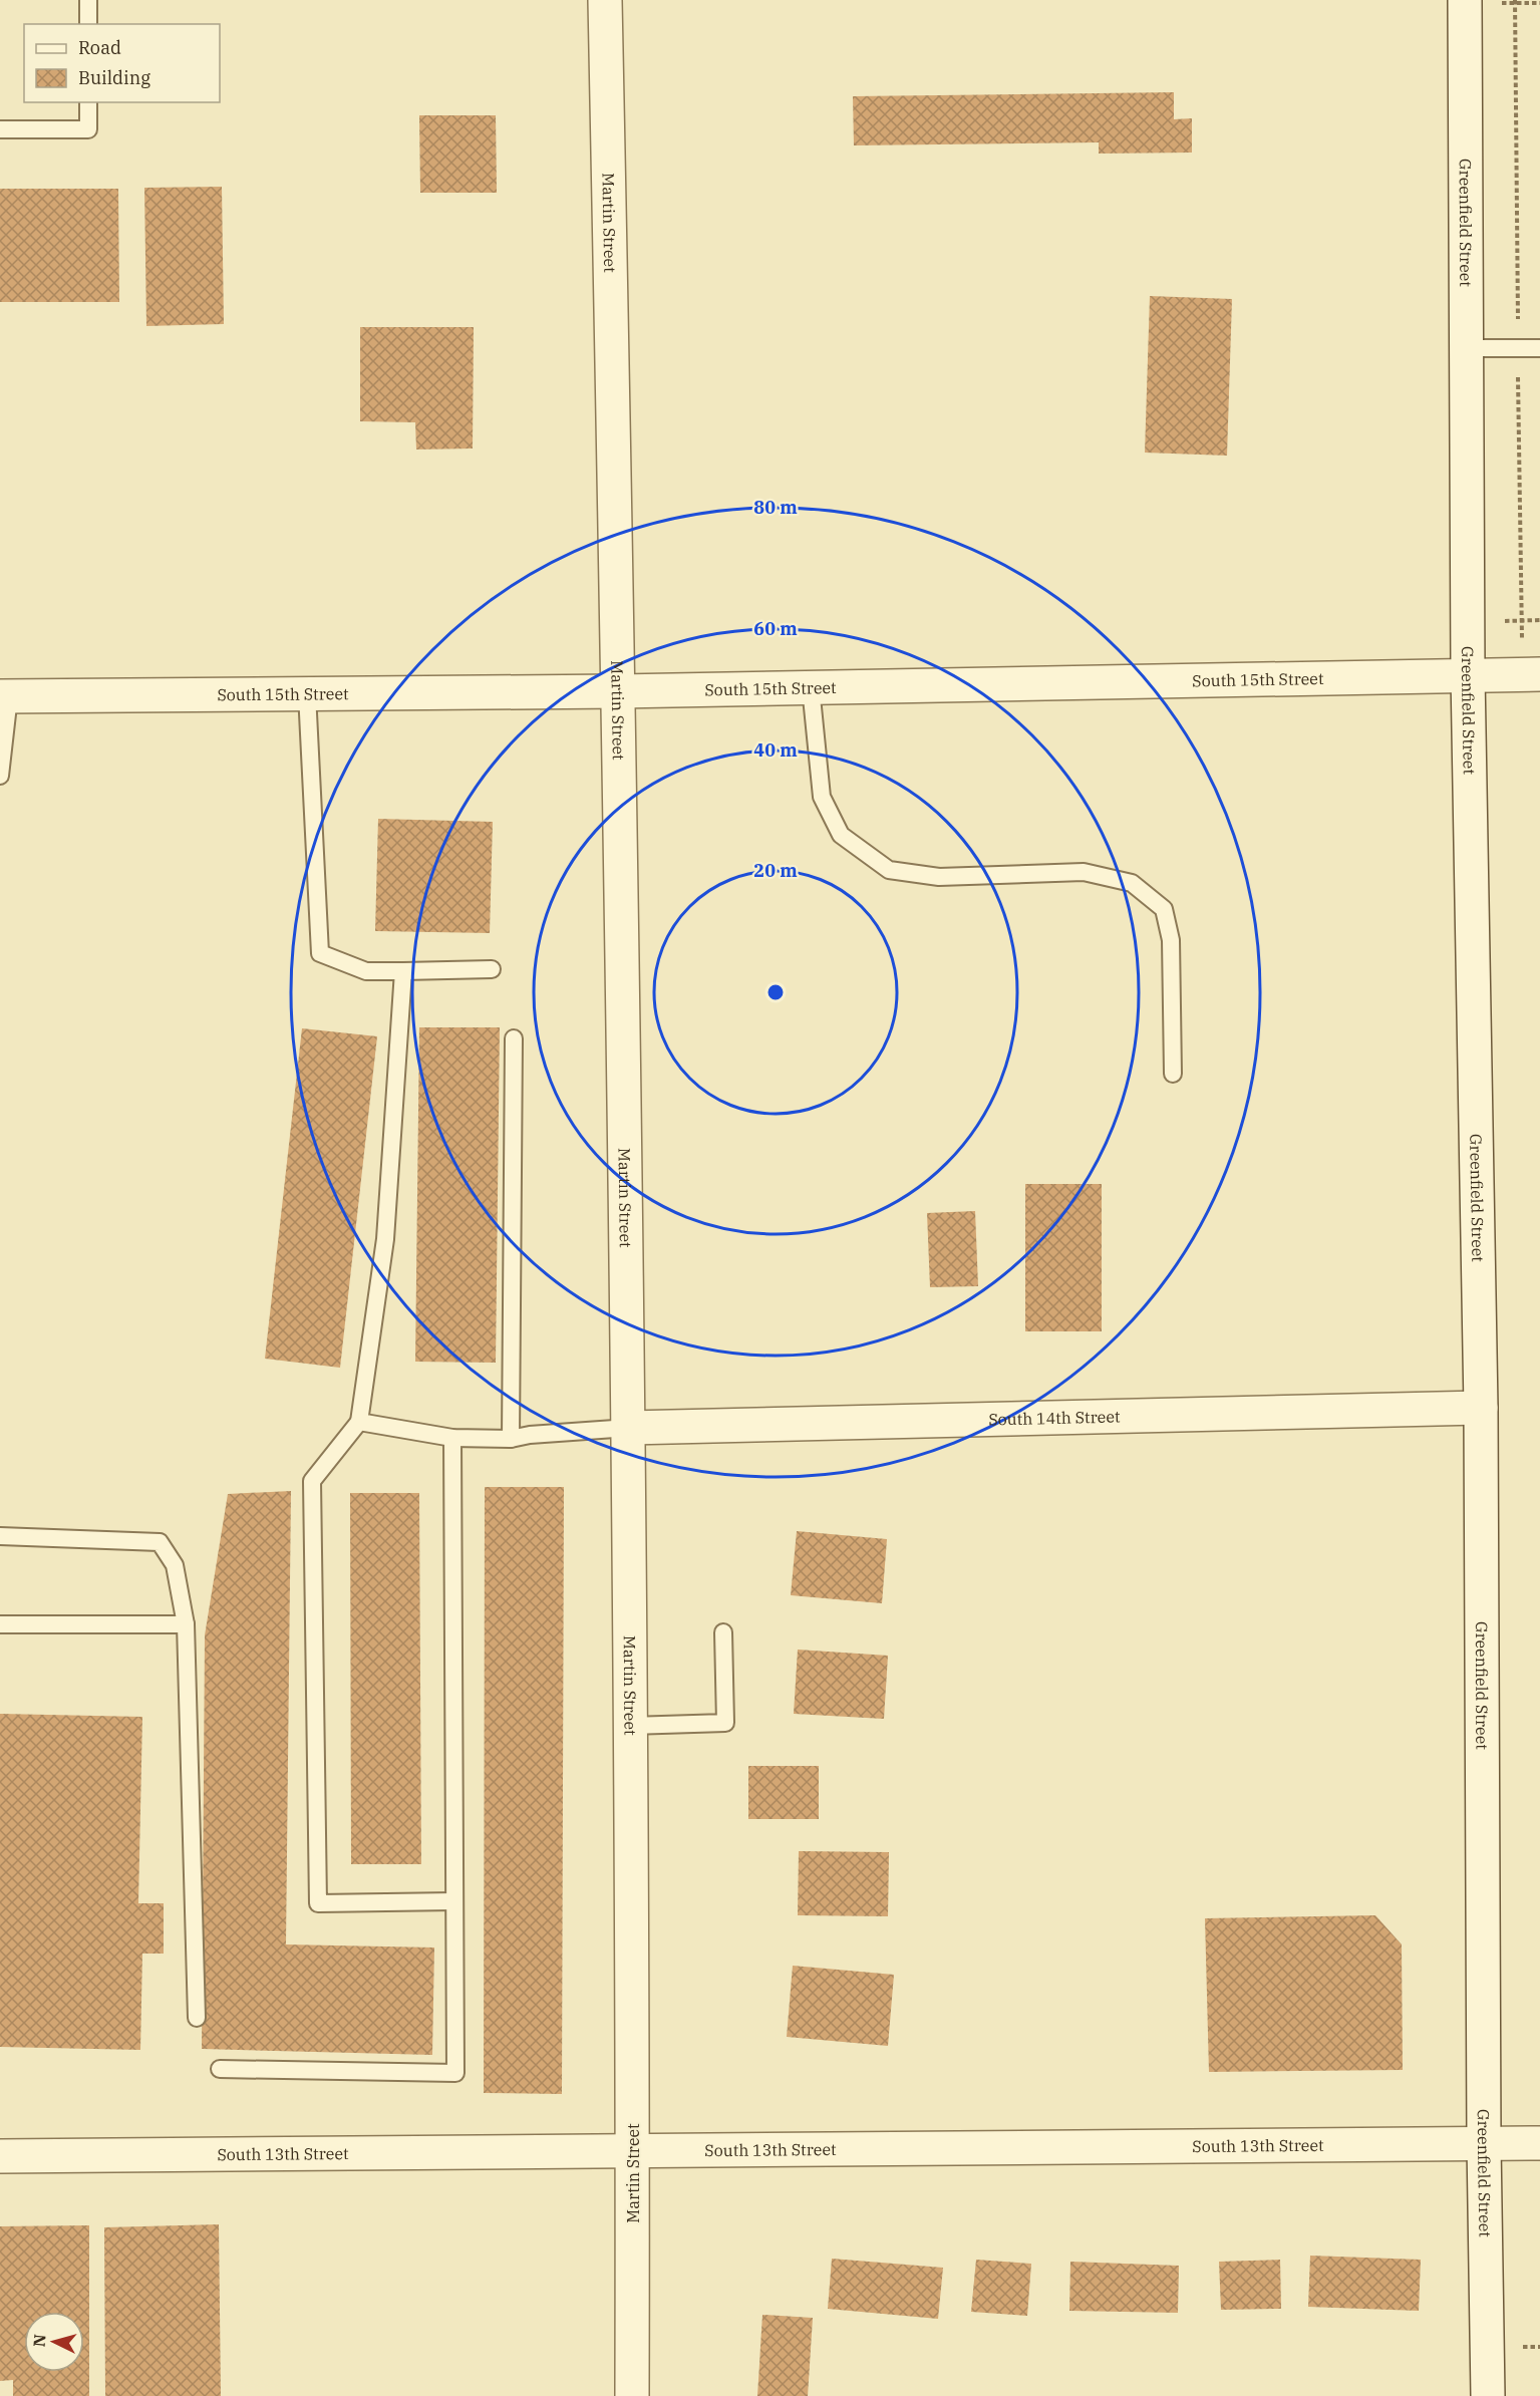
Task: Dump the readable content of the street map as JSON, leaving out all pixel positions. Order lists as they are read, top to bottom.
{
  "streets": {
    "street": [
      "Martin Street",
      "Greenfield Street",
      "South 15th Street",
      "South 14th Street",
      "South 13th Street"
    ]
  },
  "crossings": [
    ["Martin Street", "South 15th Street"],
    ["Martin Street", "South 14th Street"],
    ["Martin Street", "South 13th Street"],
    ["Greenfield Street", "South 15th Street"],
    ["Greenfield Street", "South 14th Street"],
    ["Greenfield Street", "South 13th Street"]
  ],
  "legend": ["Road", "Building"],
  "north": "left",
  "rings": [
    "80 m",
    "60 m",
    "40 m",
    "20 m"
  ]
}
